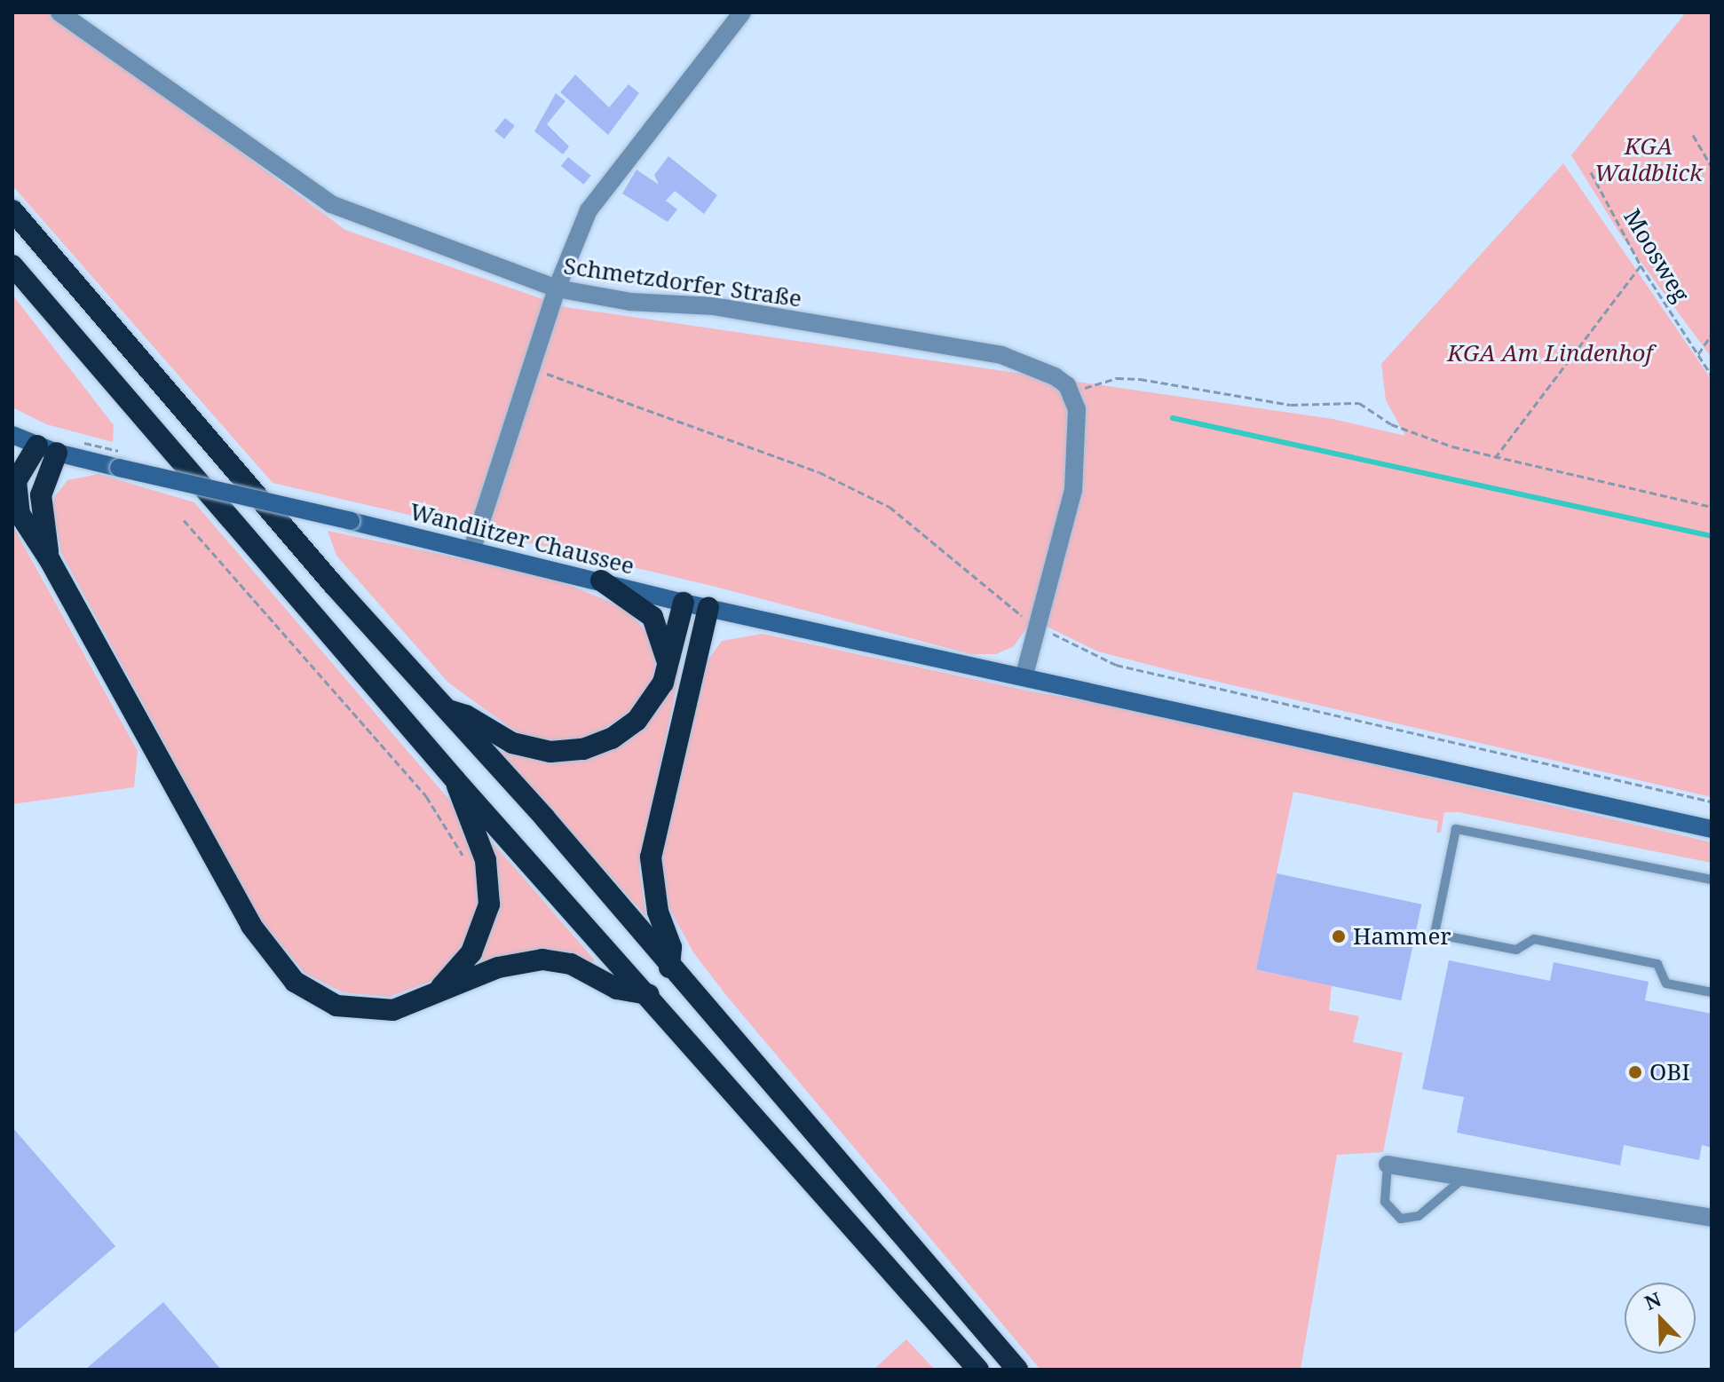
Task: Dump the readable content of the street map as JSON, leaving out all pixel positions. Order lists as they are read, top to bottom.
{
  "streets": {
    "main road": ["Wandlitzer Chaussee"],
    "street": ["Schmetzdorfer Straße"],
    "path": ["Moosweg"]
  },
  "parks": ["KGA Waldblick", "KGA Am Lindenhof"],
  "places": ["Hammer", "OBI"],
  "north": "top left"
}
